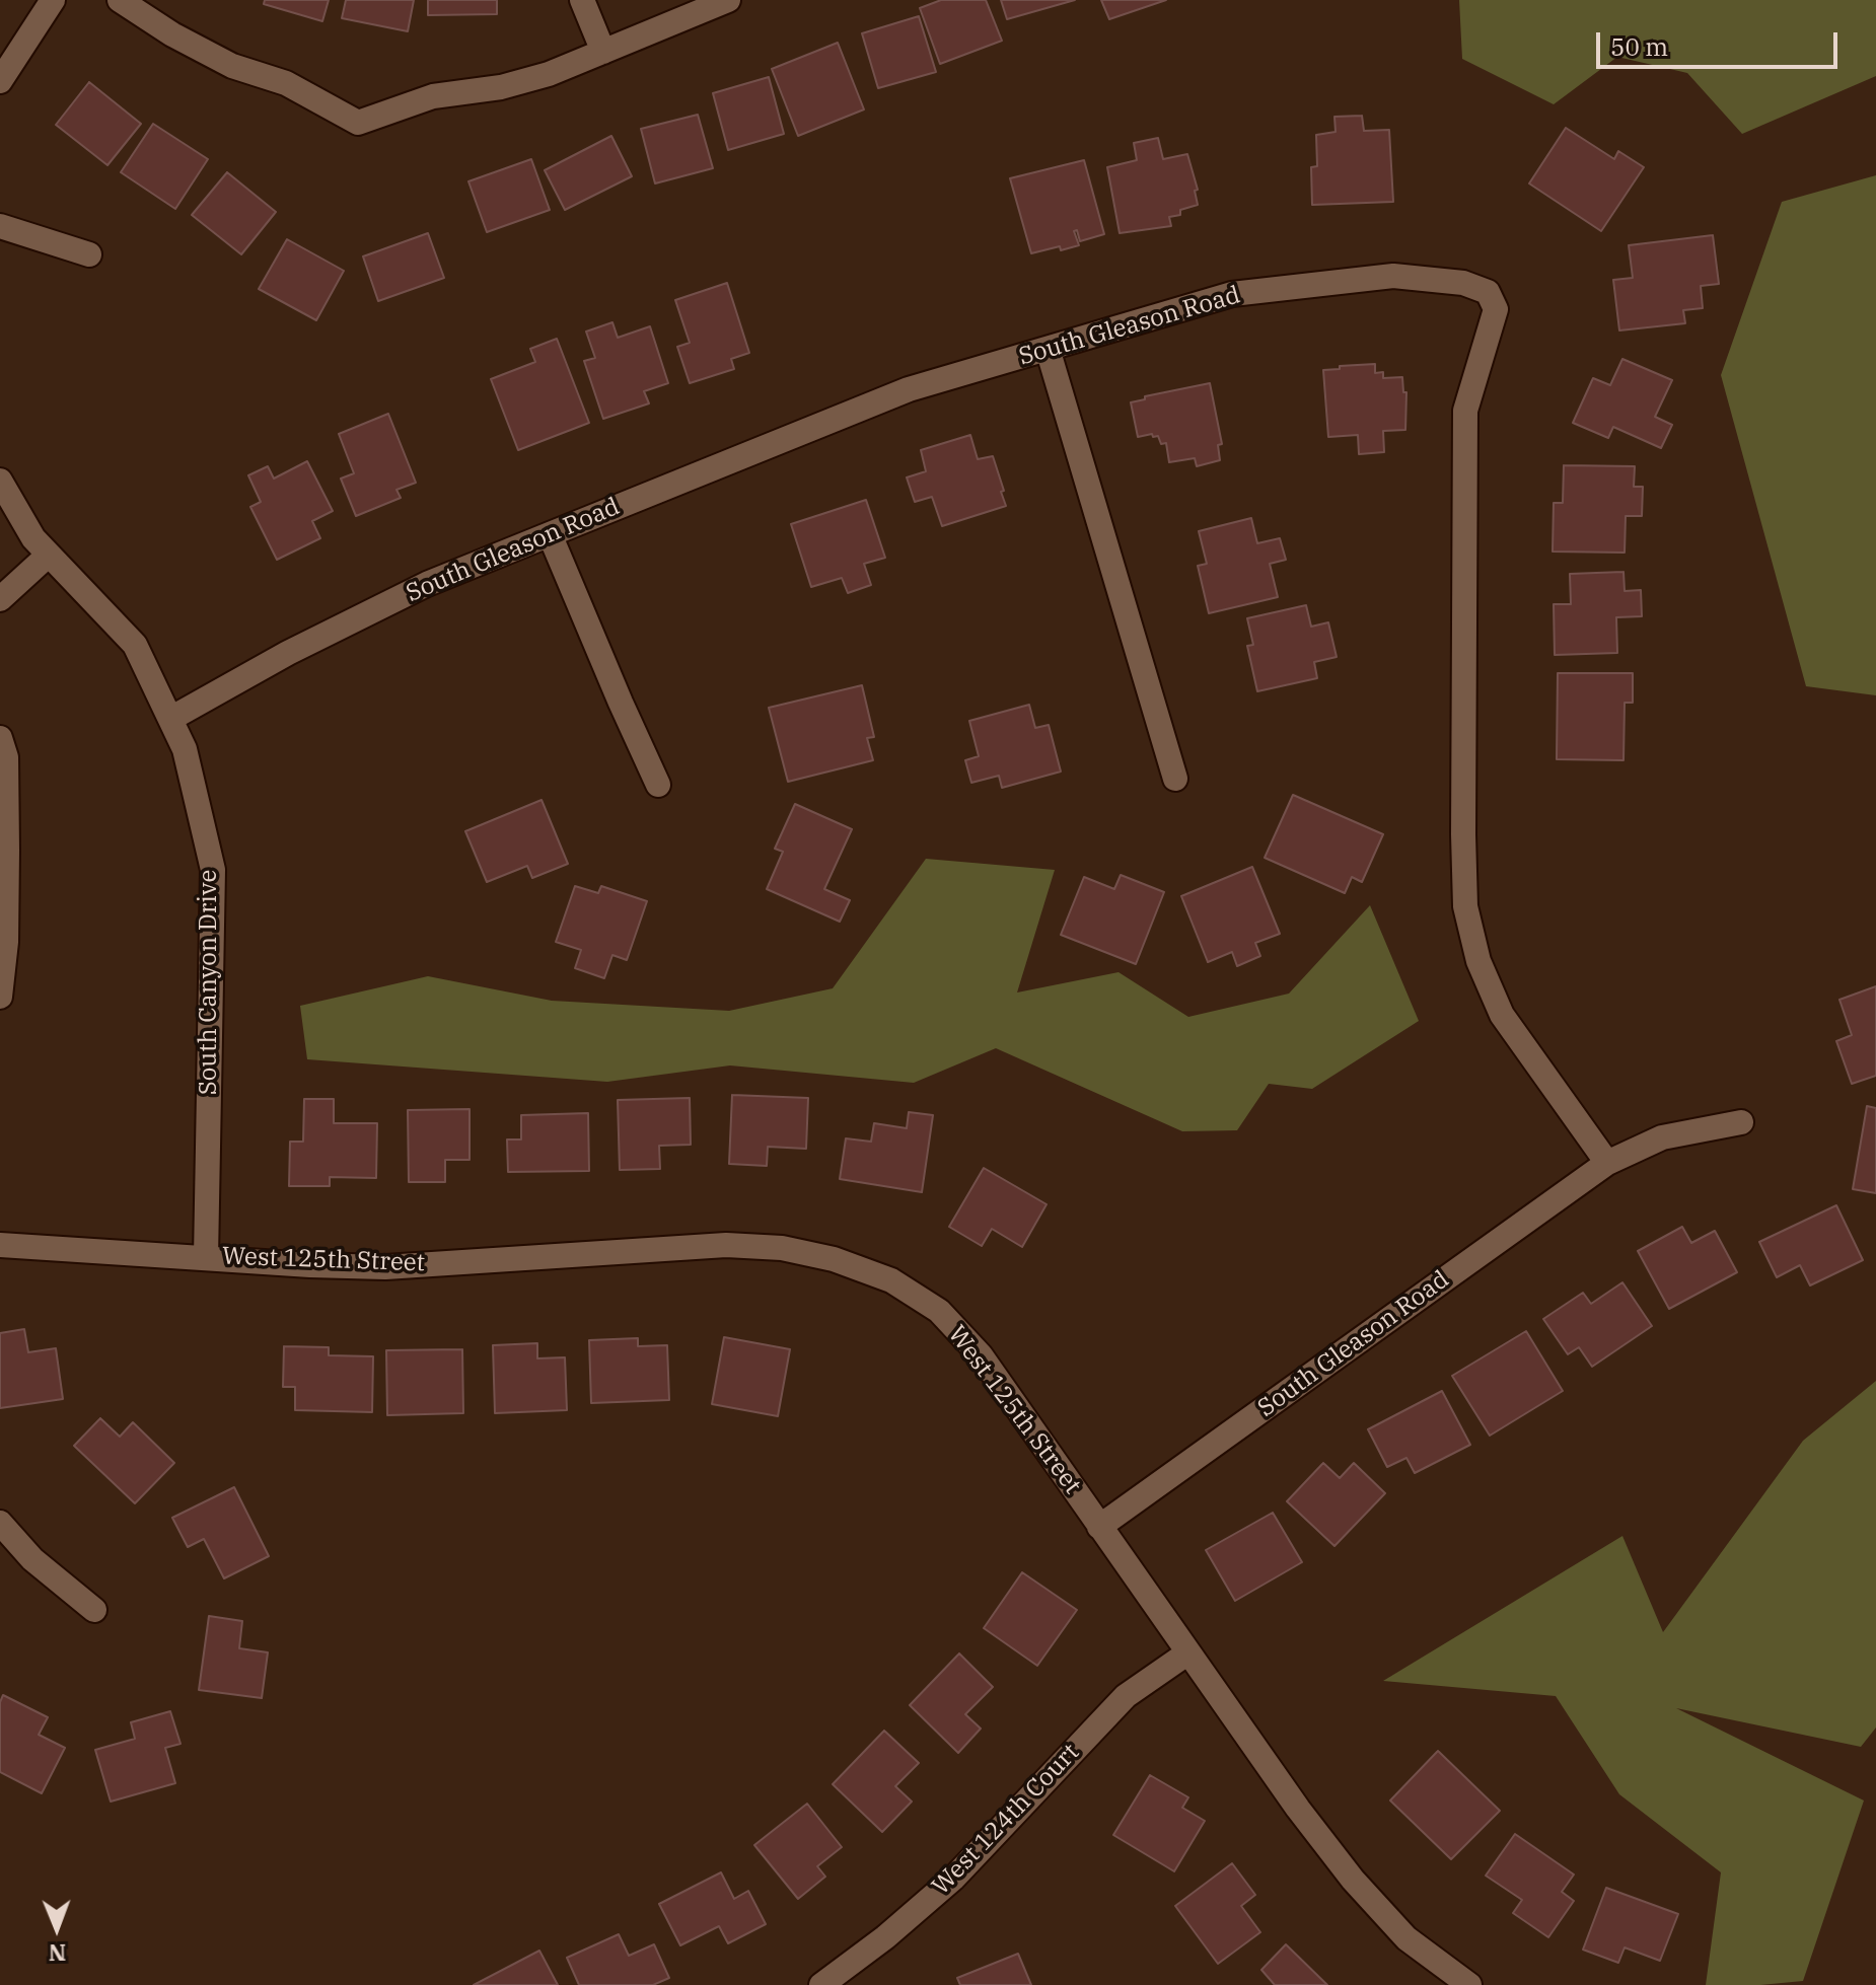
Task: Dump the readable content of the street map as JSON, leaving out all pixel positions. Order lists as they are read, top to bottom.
{
  "streets": {
    "street": [
      "South Gleason Road",
      "South Canyon Drive",
      "West 125th Street",
      "West 124th Court"
    ]
  },
  "crossings": [
    ["South Gleason Road", "South Canyon Drive"],
    ["South Gleason Road", "West 125th Street"],
    ["South Canyon Drive", "West 125th Street"],
    ["West 125th Street", "West 124th Court"]
  ],
  "scale_bar": "50 m",
  "north": "bottom"
}
